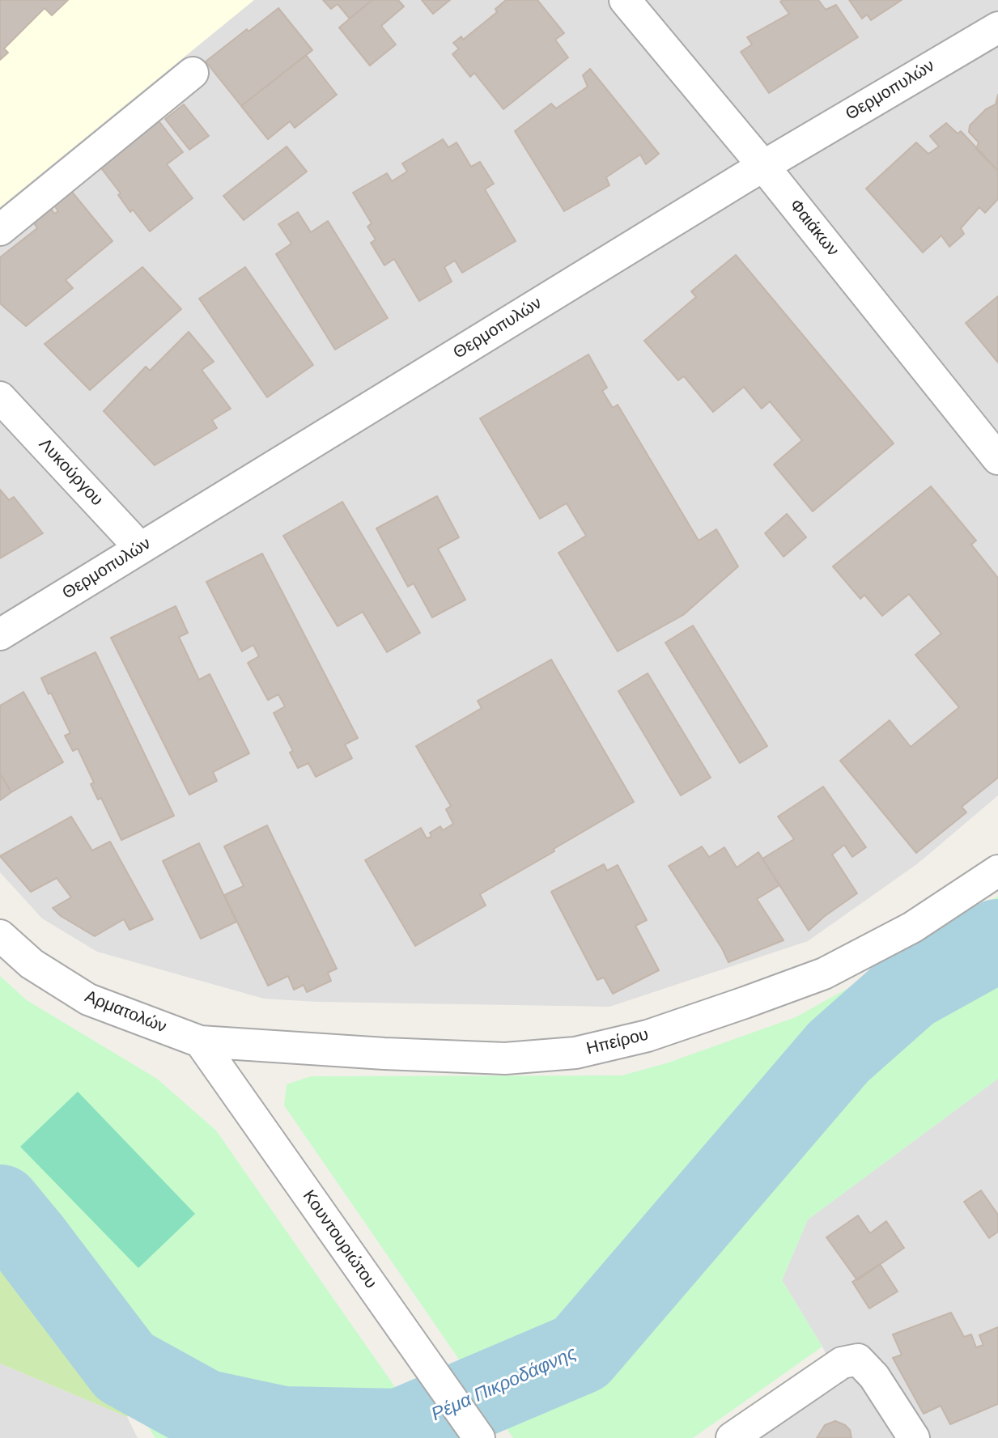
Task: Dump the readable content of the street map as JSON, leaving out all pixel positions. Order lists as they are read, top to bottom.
{
  "streets": {
    "street": [
      "Θερμοπυλών",
      "Φαιάκων",
      "Λυκούργου",
      "Αρματολών",
      "Ηπείρου",
      "Κουντουριώτου"
    ]
  },
  "crossings": [
    ["Θερμοπυλών", "Φαιάκων"],
    ["Θερμοπυλών", "Λυκούργου"],
    ["Αρματολών", "Ηπείρου"],
    ["Αρματολών", "Κουντουριώτου"],
    ["Ηπείρου", "Κουντουριώτου"]
  ],
  "water": ["Ρέμα Πικροδάφνης"]
}
